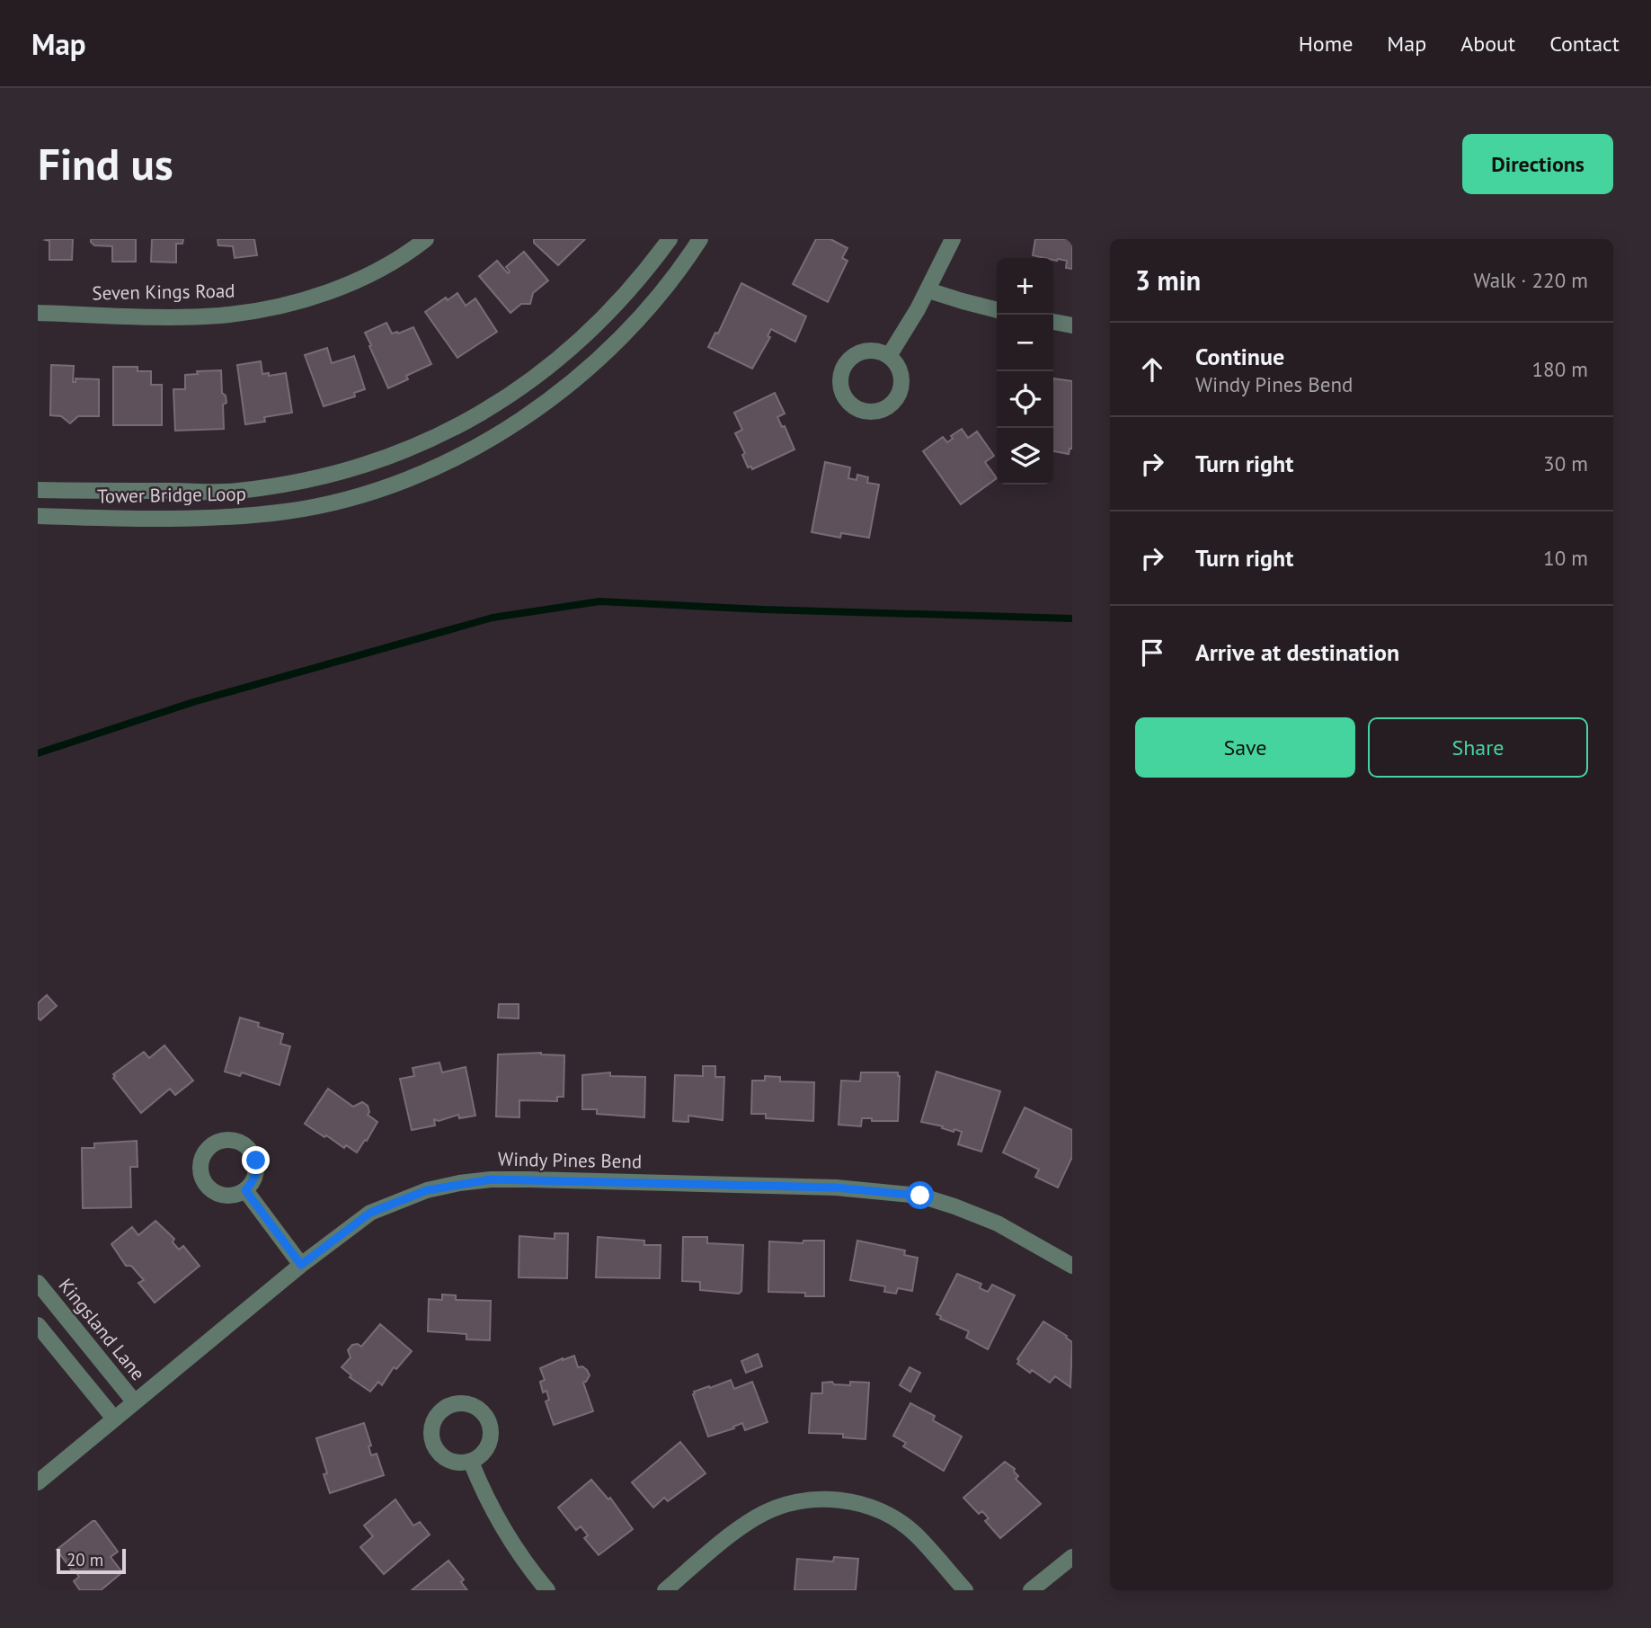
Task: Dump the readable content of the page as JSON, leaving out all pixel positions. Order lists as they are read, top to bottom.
{
  "streets": {
    "street": [
      "Seven Kings Road",
      "Tower Bridge Loop",
      "Windy Pines Bend",
      "Kingsland Lane"
    ]
  },
  "crossings": [
    ["Windy Pines Bend", "Kingsland Lane"]
  ],
  "scale_bar": "20 m",
  "page": {
    "header": "Map",
    "nav": [
      "Home",
      "Map",
      "About",
      "Contact"
    ],
    "buttons": [
      "Directions",
      ["Save", "Share"]
    ],
    "title": "Find us",
    "heading": ["3 min", "Walk · 220 m"],
    "map_buttons": ["+", "−"],
    "list": [
      ["Continue", "Windy Pines Bend", "180 m"],
      ["Turn right", "30 m"],
      ["Turn right", "10 m"],
      "Arrive at destination"
    ],
    "scale": "20 m"
  }
}
